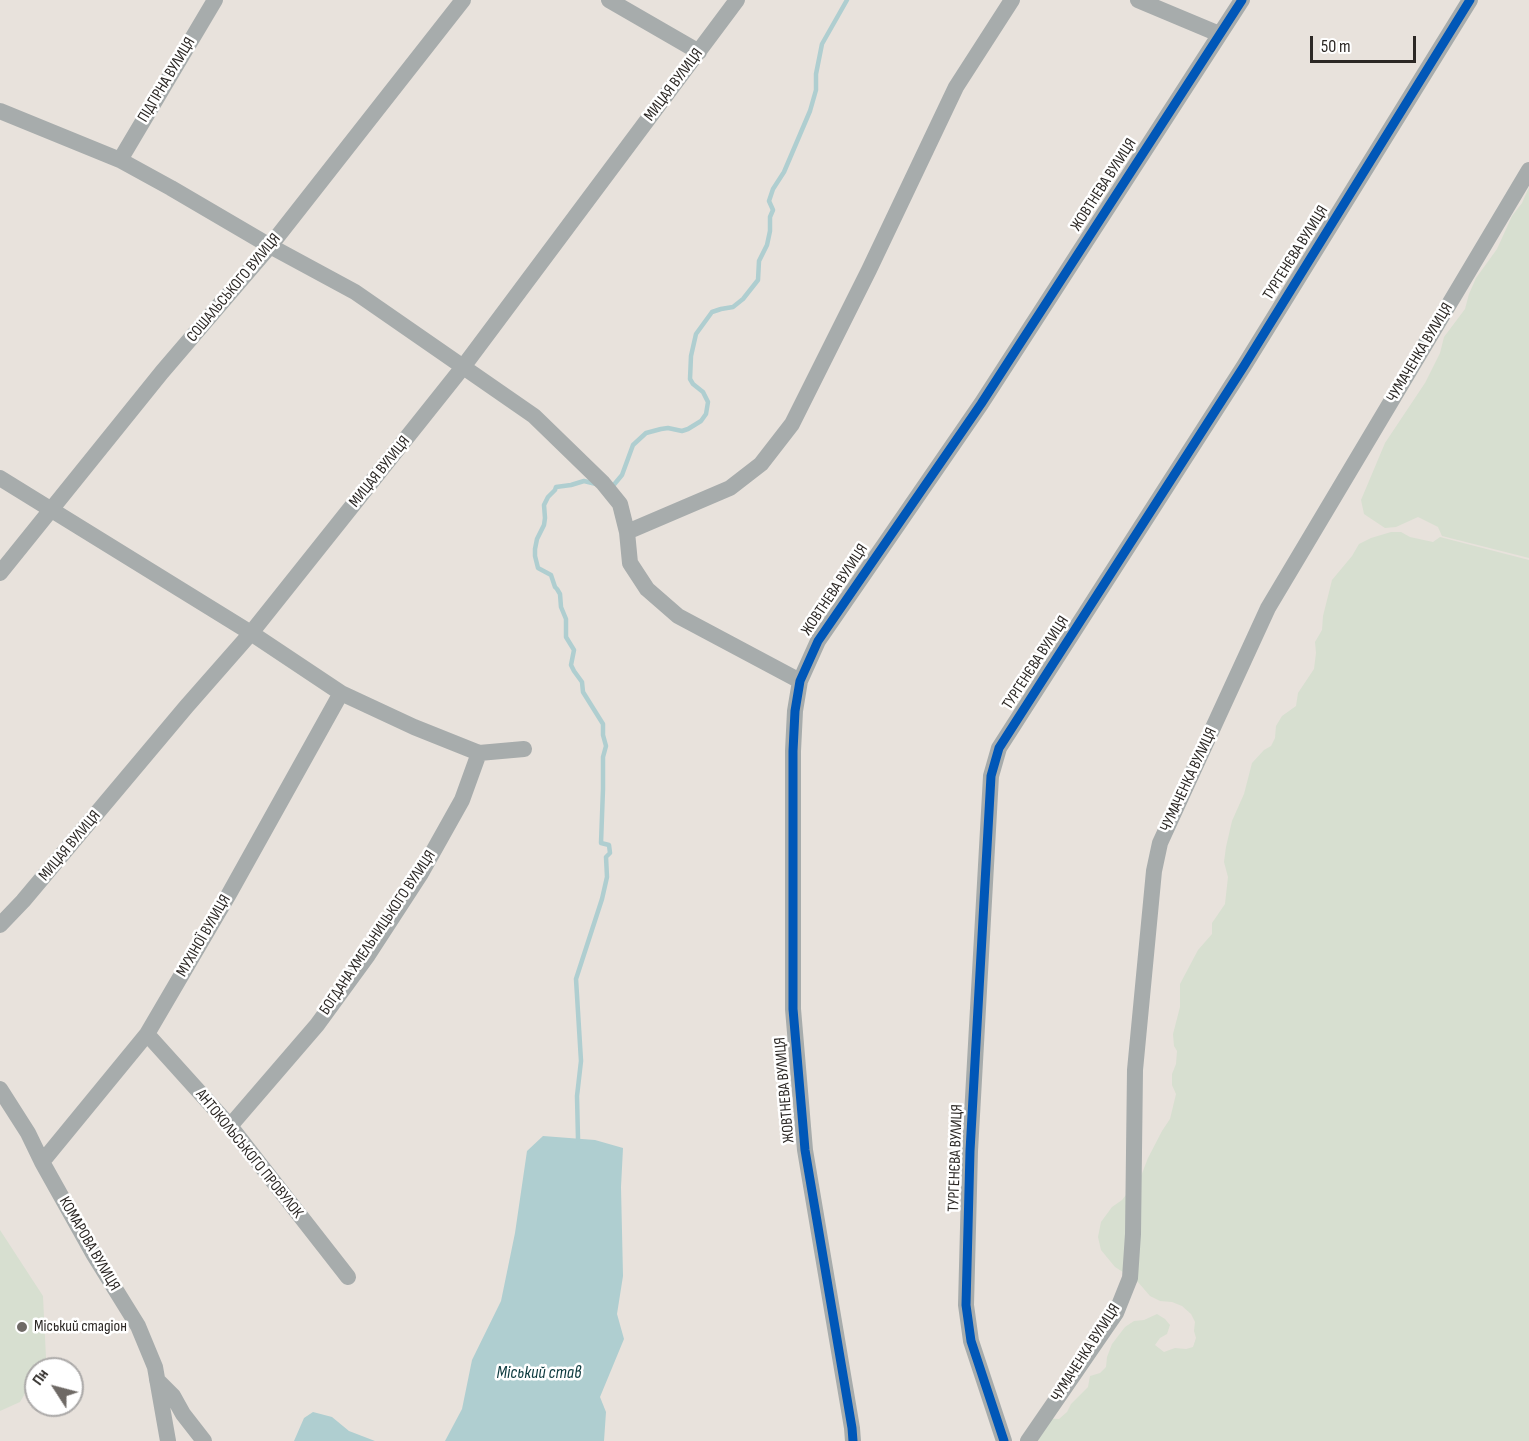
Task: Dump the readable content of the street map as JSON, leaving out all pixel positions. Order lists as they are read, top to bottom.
{
  "streets": {
    "street": [
      "ПІДГІРНА ВУЛИЦЯ",
      "МИЦАЯ ВУЛИЦЯ",
      "ЖОВТНЕВА ВУЛИЦЯ",
      "ТУРГЕНЄВА ВУЛИЦЯ",
      "СОШАЛЬСЬКОГО ВУЛИЦЯ",
      "ЧУМАЧЕНКА ВУЛИЦЯ",
      "БОГДАНА ХМЕЛЬНИЦЬКОГО ВУЛИЦЯ",
      "МУХІНОЇ ВУЛИЦЯ",
      "АНТОКОЛЬСЬКОГО ПРОВУЛОК",
      "КОМАРОВА ВУЛИЦЯ"
    ]
  },
  "crossings": [
    ["БОГДАНА ХМЕЛЬНИЦЬКОГО ВУЛИЦЯ", "АНТОКОЛЬСЬКОГО ПРОВУЛОК"],
    ["МУХІНОЇ ВУЛИЦЯ", "АНТОКОЛЬСЬКОГО ПРОВУЛОК"],
    ["МУХІНОЇ ВУЛИЦЯ", "КОМАРОВА ВУЛИЦЯ"]
  ],
  "water": ["Міський став"],
  "places": ["Міський стадіон"],
  "scale_bar": "50 m",
  "north": "top left"
}
